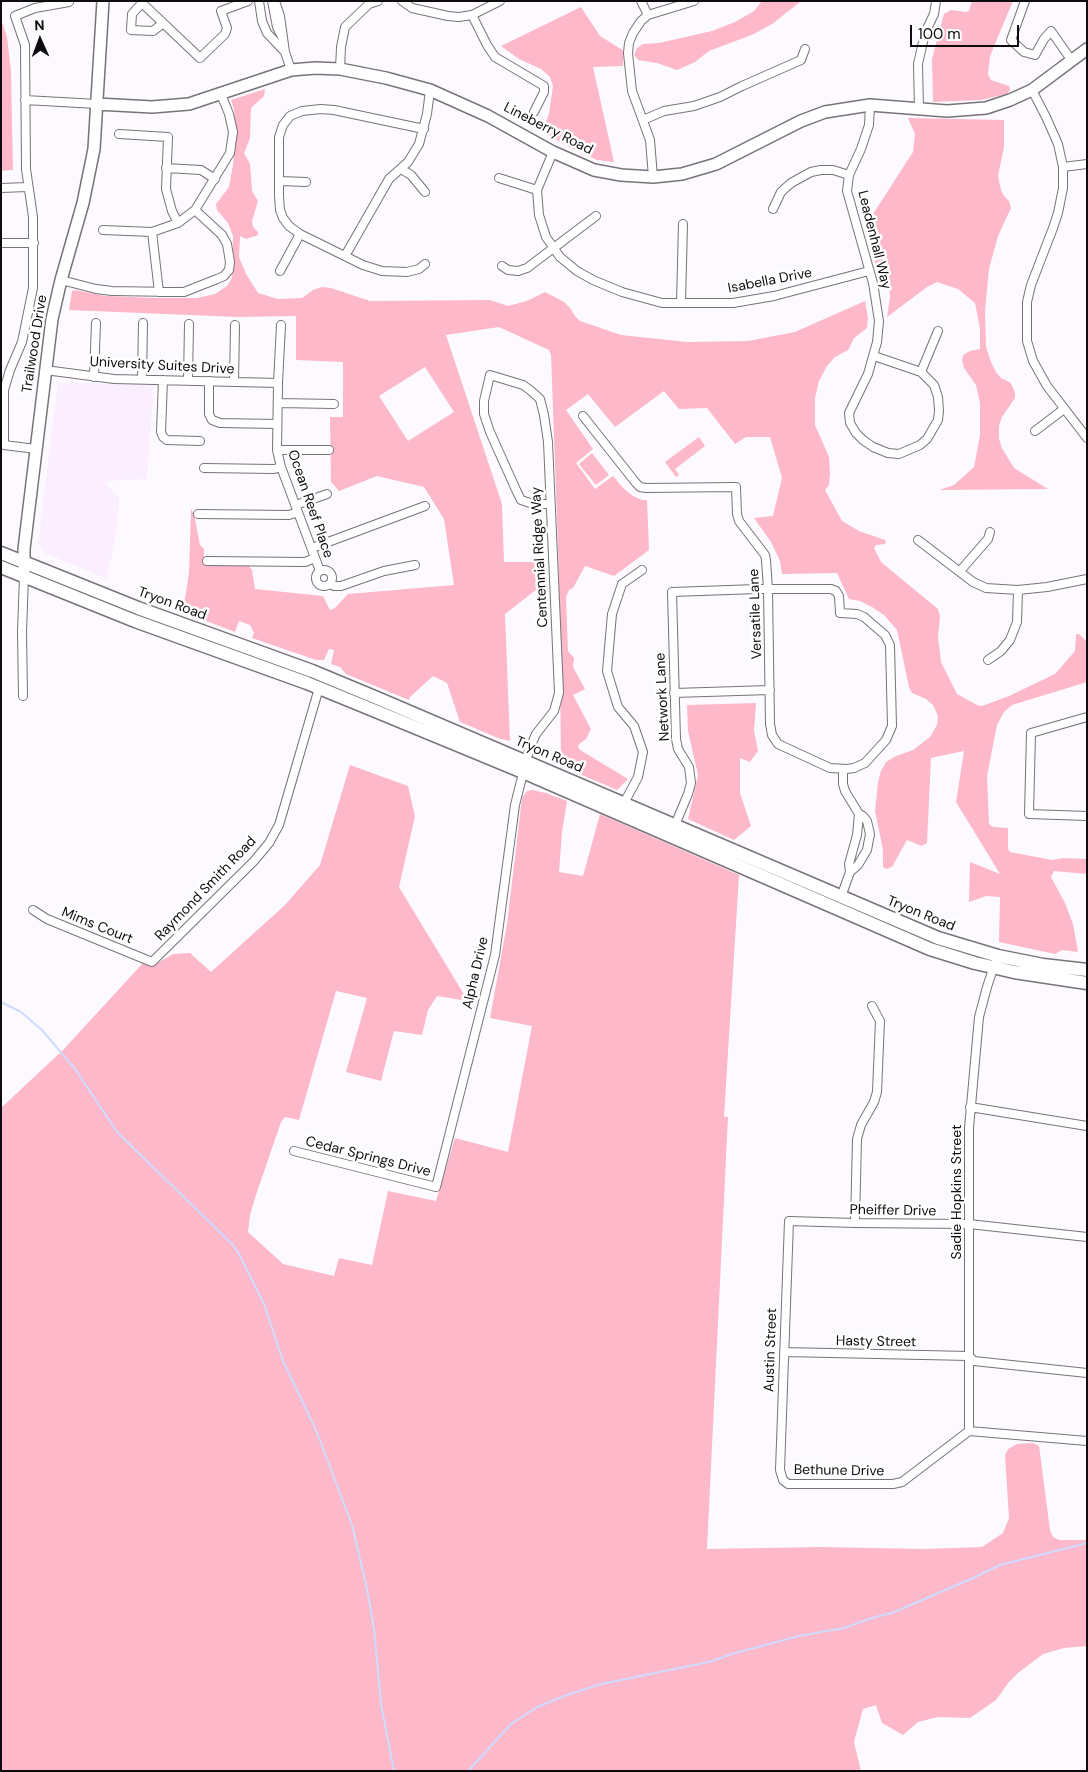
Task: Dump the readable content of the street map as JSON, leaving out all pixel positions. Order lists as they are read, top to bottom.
{
  "streets": {
    "main road": ["Tryon Road"],
    "street": [
      "Lineberry Road",
      "Leadenhall Way",
      "Isabella Drive",
      "Trailwood Drive",
      "University Suites Drive",
      "Ocean Reef Place",
      "Centennial Ridge Way",
      "Versatile Lane",
      "Network Lane",
      "Raymond Smith Road",
      "Mims Court",
      "Alpha Drive",
      "Cedar Springs Drive",
      "Sadie Hopkins Street",
      "Pheiffer Drive",
      "Hasty Street",
      "Austin Street",
      "Bethune Drive"
    ]
  },
  "crossings": [
    ["Lineberry Road", "Leadenhall Way"],
    ["Lineberry Road", "Isabella Drive"],
    ["Lineberry Road", "Trailwood Drive"],
    ["Leadenhall Way", "Isabella Drive"],
    ["Trailwood Drive", "University Suites Drive"],
    ["Trailwood Drive", "Tryon Road"],
    ["University Suites Drive", "Ocean Reef Place"],
    ["Centennial Ridge Way", "Tryon Road"],
    ["Centennial Ridge Way", "Alpha Drive"],
    ["Tryon Road", "Network Lane"],
    ["Tryon Road", "Raymond Smith Road"],
    ["Tryon Road", "Alpha Drive"],
    ["Tryon Road", "Sadie Hopkins Street"],
    ["Versatile Lane", "Network Lane"],
    ["Raymond Smith Road", "Mims Court"],
    ["Alpha Drive", "Cedar Springs Drive"],
    ["Sadie Hopkins Street", "Pheiffer Drive"],
    ["Sadie Hopkins Street", "Hasty Street"],
    ["Sadie Hopkins Street", "Bethune Drive"],
    ["Pheiffer Drive", "Austin Street"],
    ["Hasty Street", "Austin Street"],
    ["Austin Street", "Bethune Drive"]
  ],
  "scale_bar": "100 m",
  "north": "top"
}
